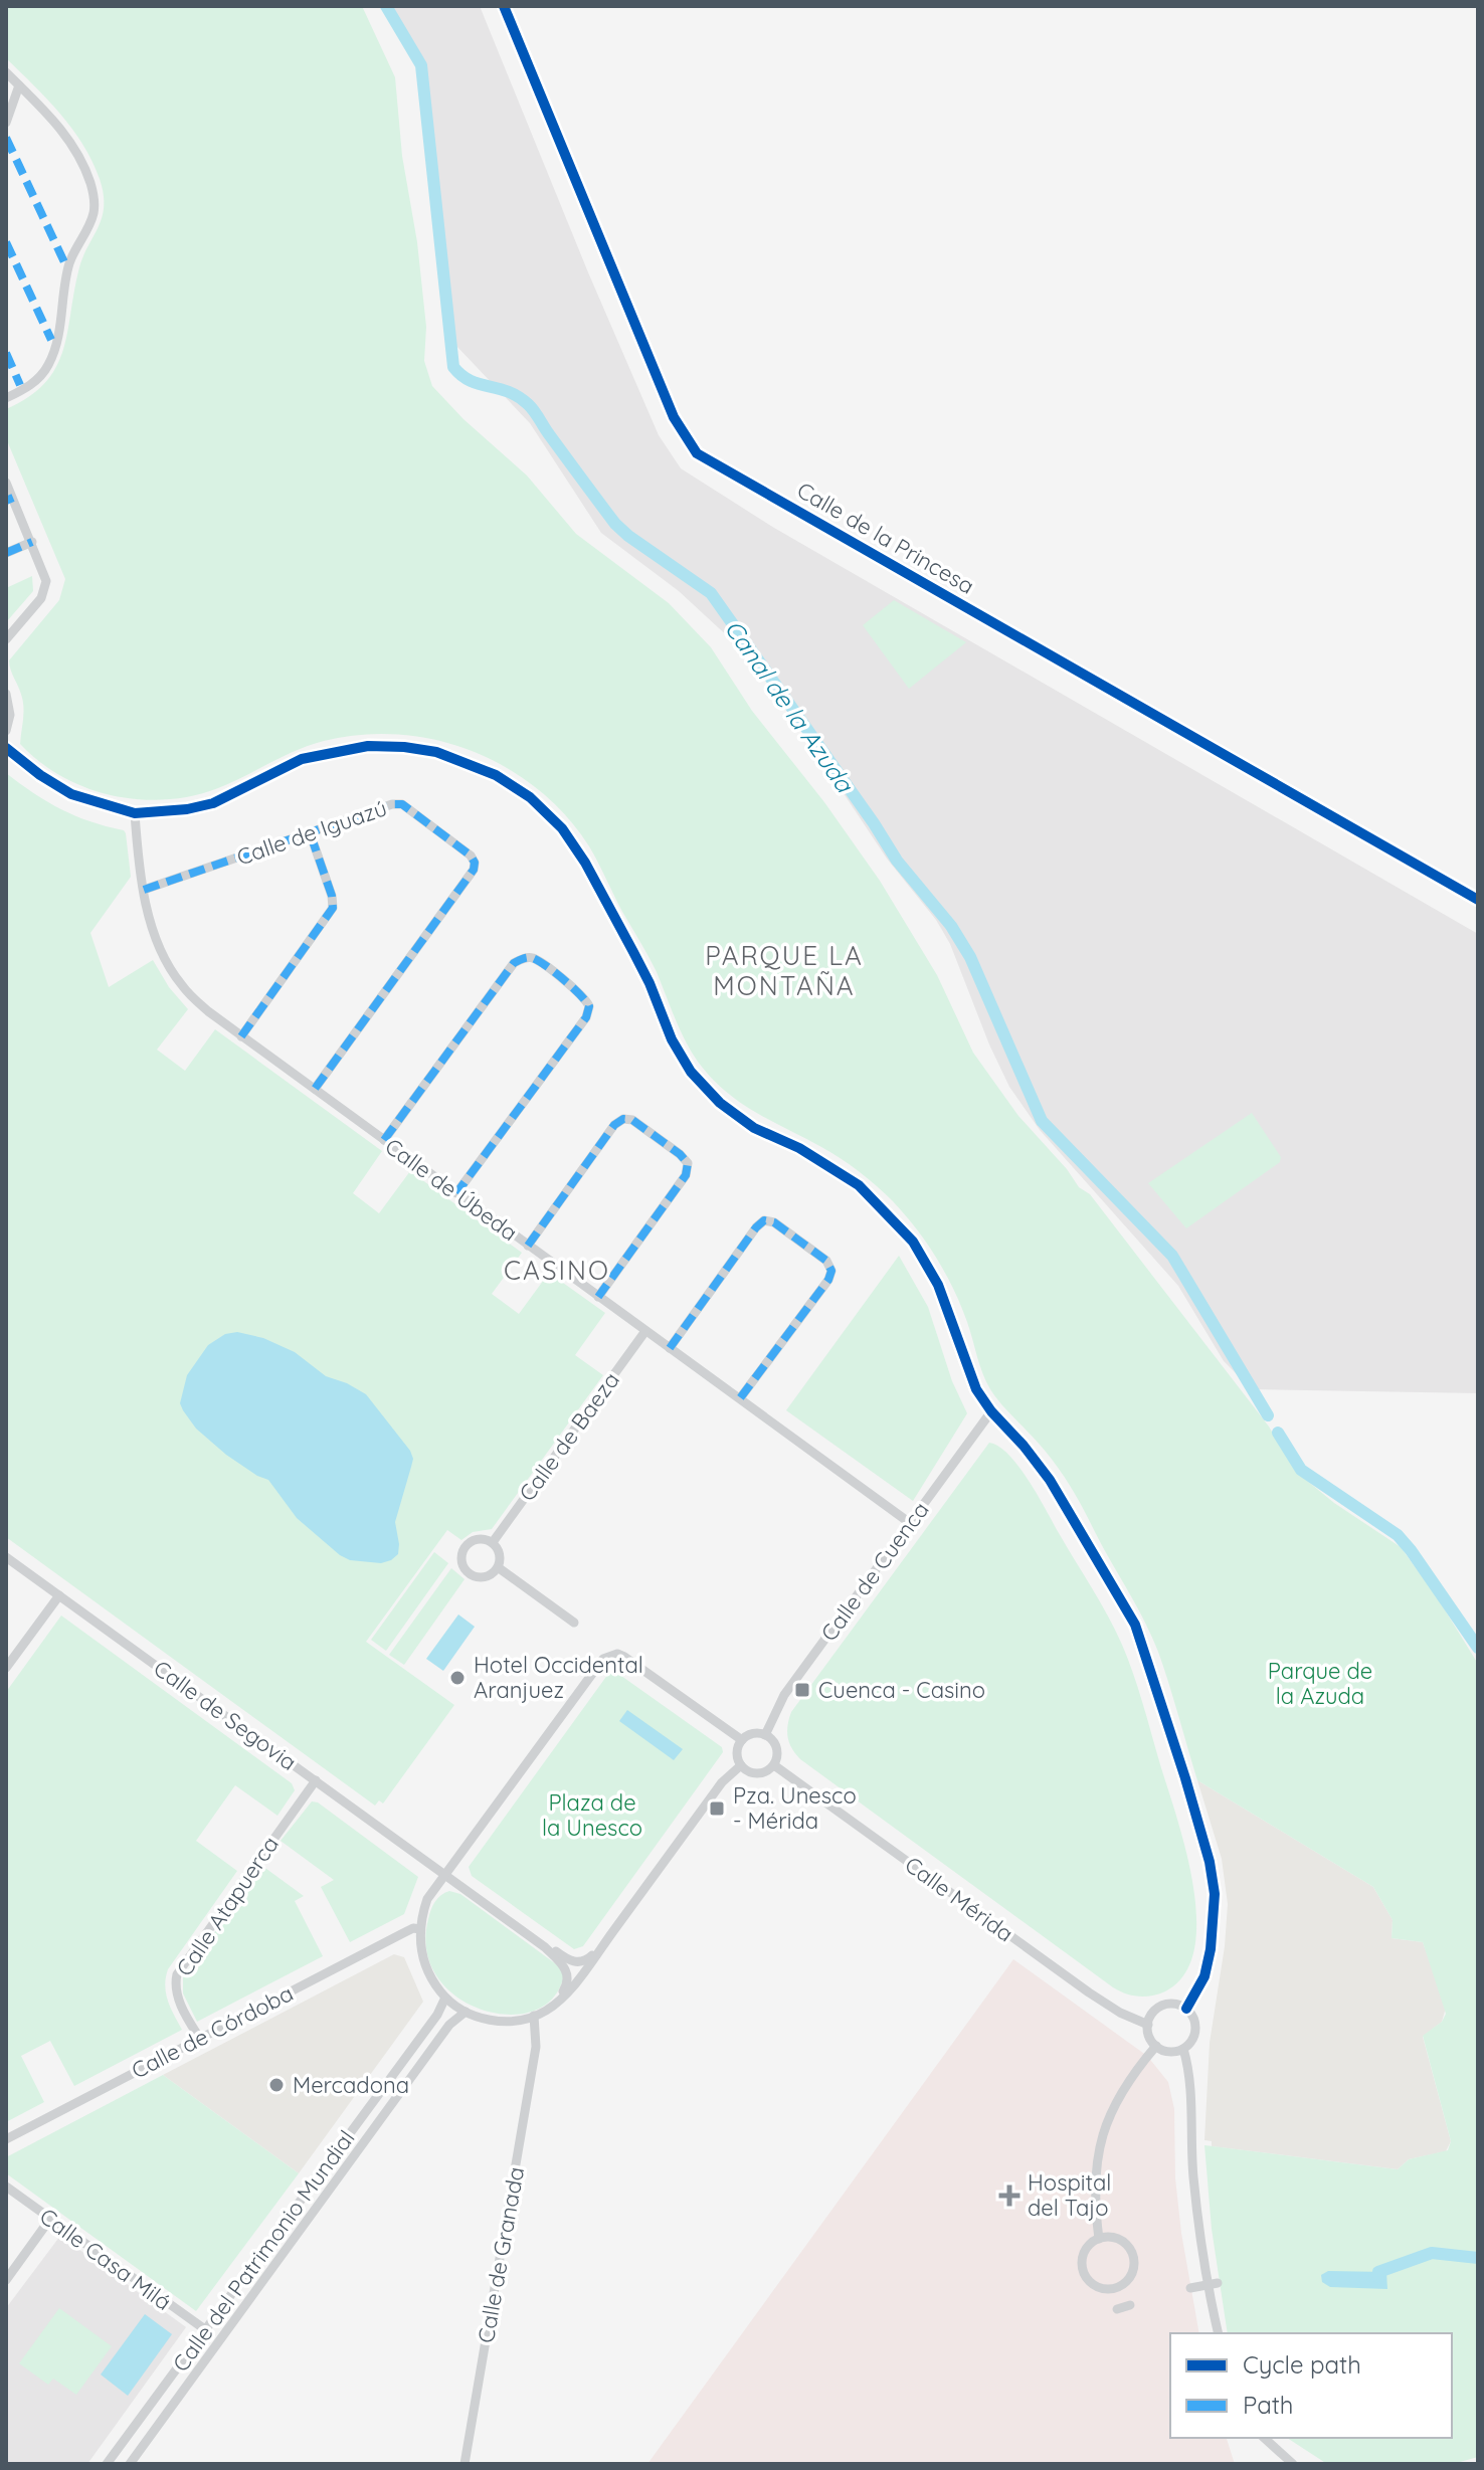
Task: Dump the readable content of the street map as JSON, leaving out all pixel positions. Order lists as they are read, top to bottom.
{
  "streets": {
    "street": [
      "Calle de la Princesa",
      "Calle de Iguazú",
      "Calle de Úbeda",
      "Calle de Baeza",
      "Calle de Cuenca",
      "Calle de Segovia",
      "Calle Mérida",
      "Calle Atapuerca",
      "Calle de Córdoba",
      "Calle del Patrimonio Mundial",
      "Calle de Granada",
      "Calle Casa Milá"
    ]
  },
  "crossings": [
    ["Calle de Iguazú", "Calle de Úbeda"],
    ["Calle de Úbeda", "Calle de Baeza"],
    ["Calle de Úbeda", "Calle de Cuenca"],
    ["Calle de Cuenca", "Calle Mérida"],
    ["Calle de Segovia", "Calle Atapuerca"],
    ["Calle Atapuerca", "Calle de Córdoba"],
    ["Calle de Córdoba", "Calle del Patrimonio Mundial"],
    ["Calle de Córdoba", "Calle de Granada"],
    ["Calle del Patrimonio Mundial", "Calle de Granada"],
    ["Calle del Patrimonio Mundial", "Calle Casa Milá"]
  ],
  "districts": ["PARQUE LA MONTAÑA", "CASINO"],
  "water": ["Canal de la Azuda"],
  "parks": ["Parque de la Azuda", "Plaza de la Unesco"],
  "places": {
    "other": ["Hotel Occidental Aranjuez", "Mercadona"],
    "transit": ["Cuenca - Casino", "Pza. Unesco - Mérida"],
    "health": ["Hospital del Tajo"]
  },
  "legend": ["Cycle path", "Path"]
}
